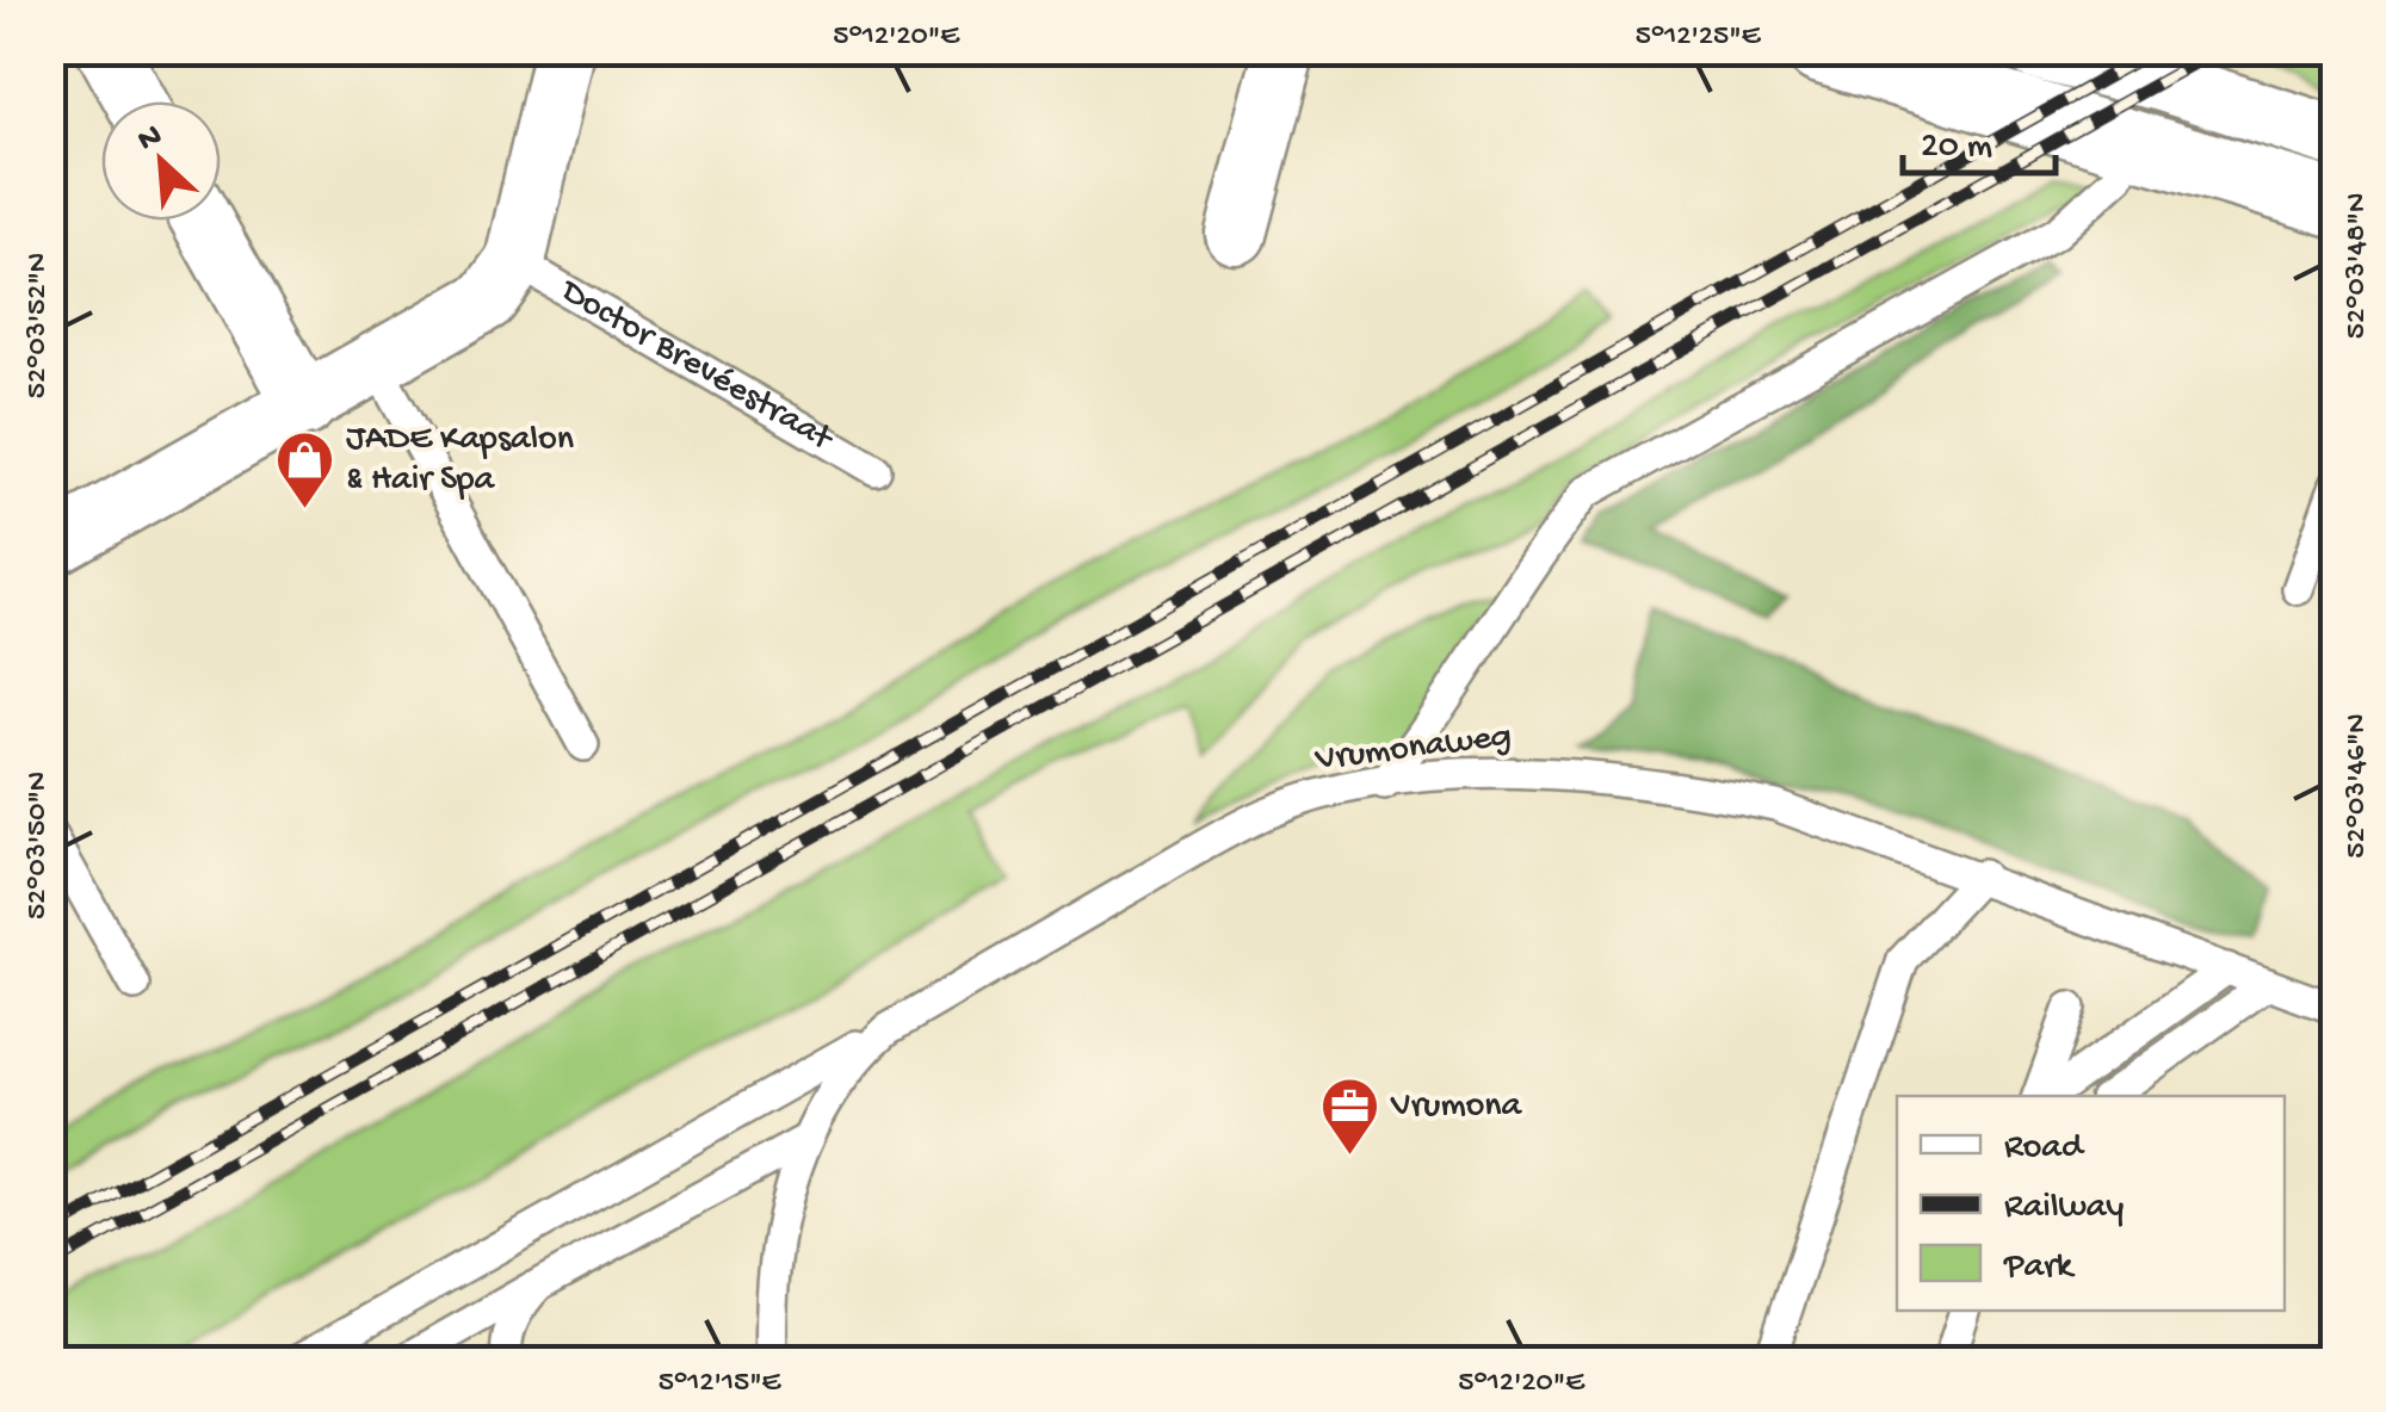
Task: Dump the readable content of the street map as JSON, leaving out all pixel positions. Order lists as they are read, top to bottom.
{
  "streets": {
    "lane": ["Doctor Brevéestraat", "Vrumonaweg"]
  },
  "places": {
    "shop": ["JADE Kapsalon & Hair Spa"],
    "office": ["Vrumona"]
  },
  "legend": ["Road", "Railway", "Park"],
  "scale_bar": "20 m",
  "north": "top left",
  "coordinates": [
    "5°12'20\"E",
    "5°12'25\"E",
    "52°03'48\"N",
    "52°03'52\"N",
    "52°03'46\"N",
    "52°03'50\"N",
    "5°12'15\"E"
  ]
}
